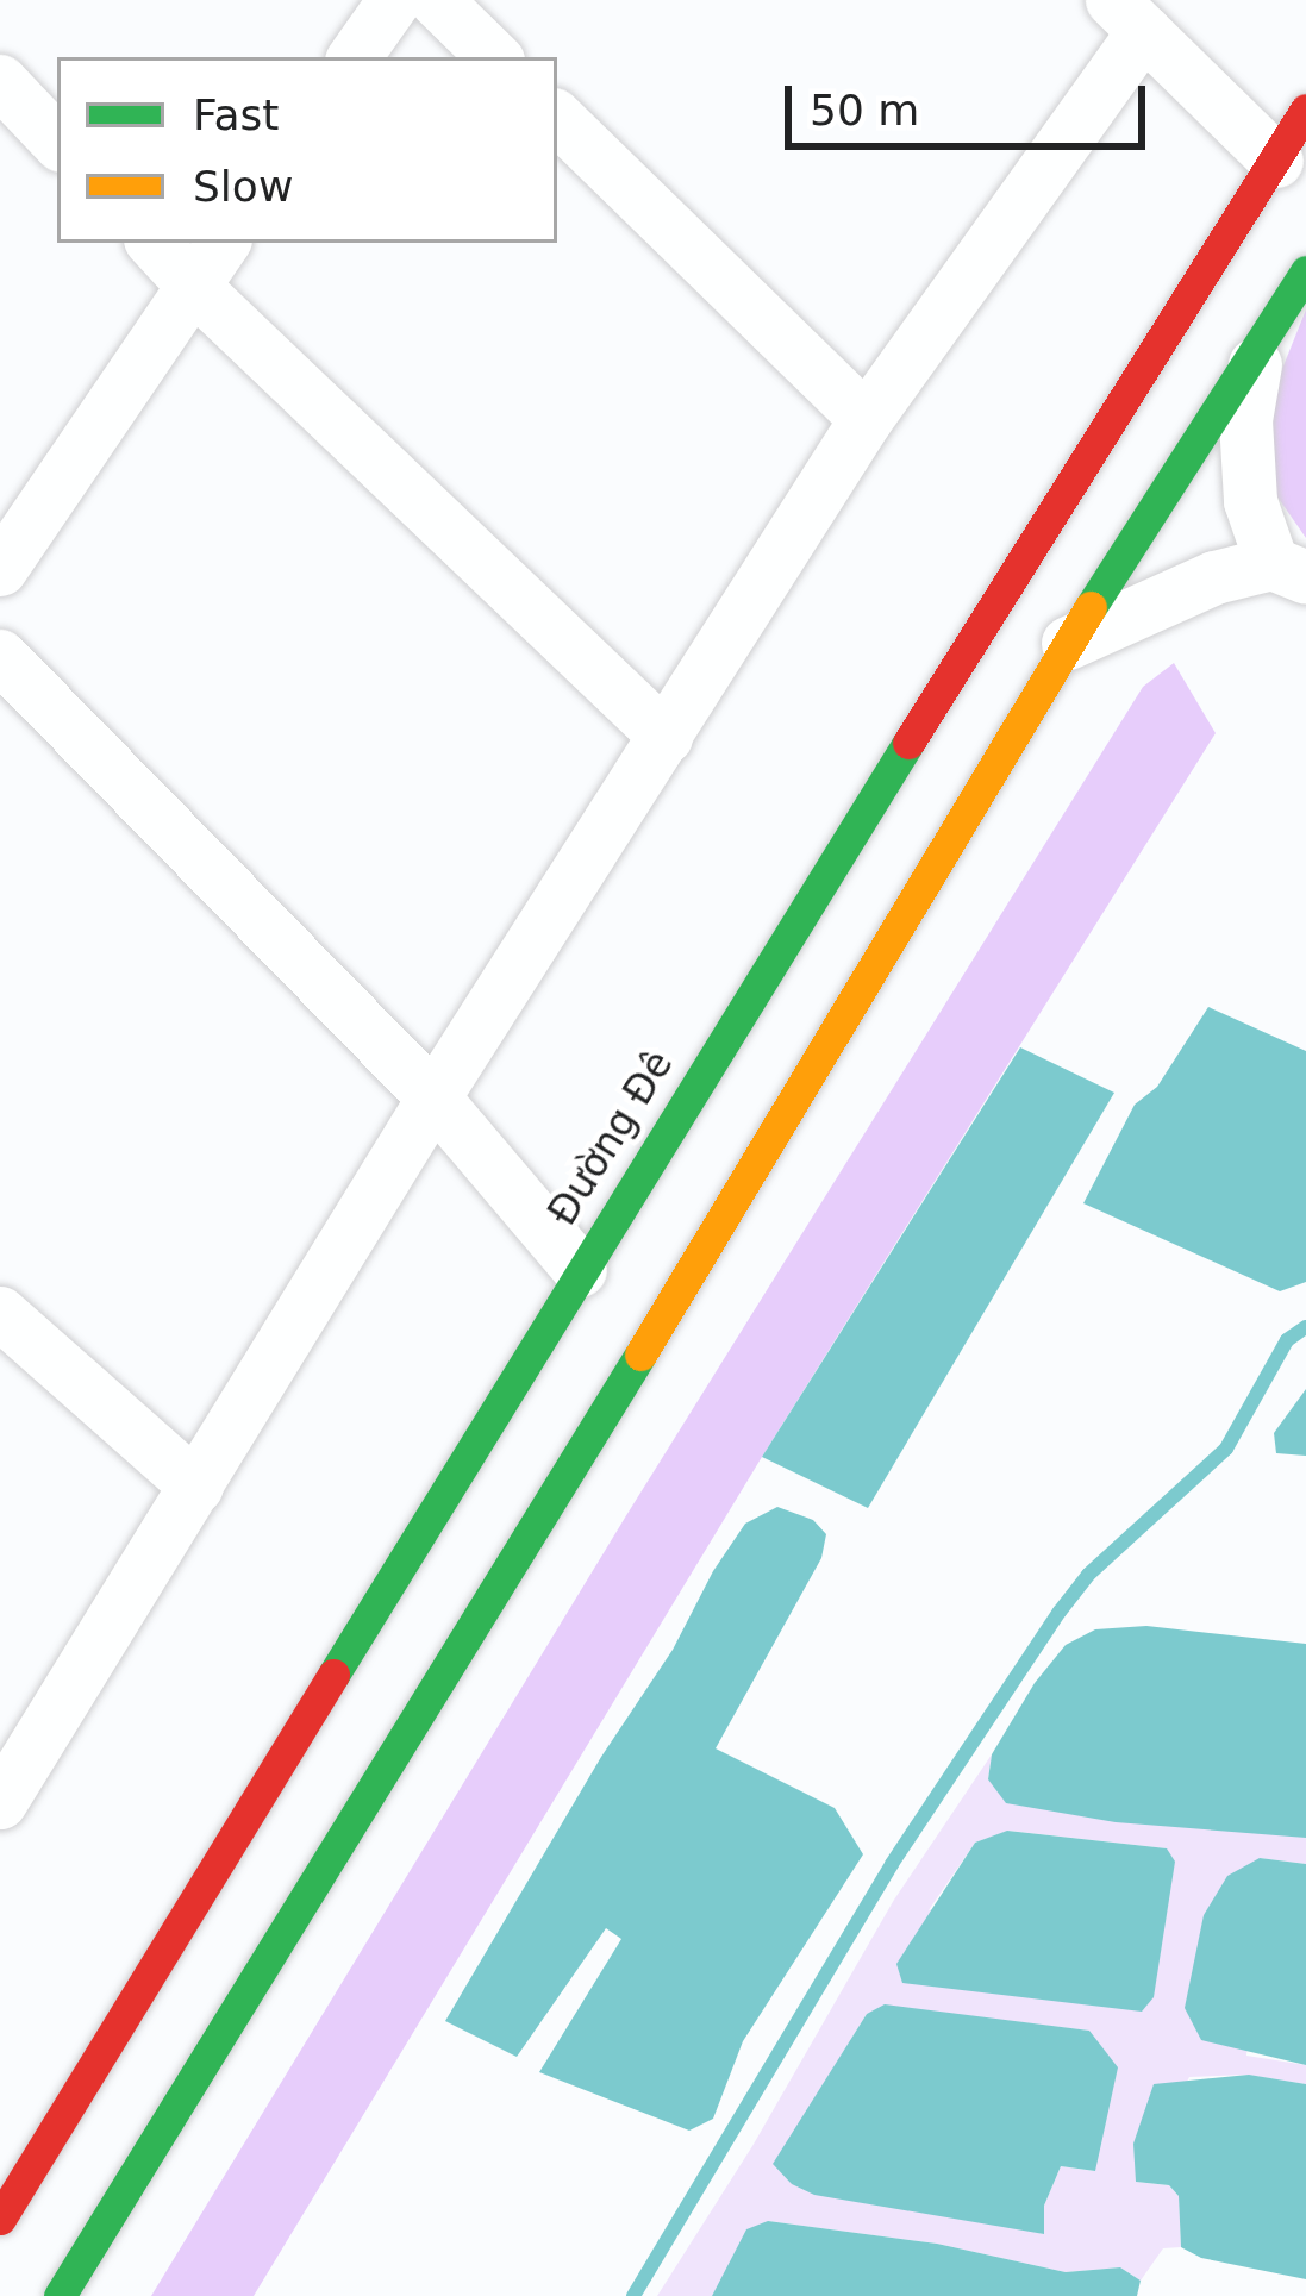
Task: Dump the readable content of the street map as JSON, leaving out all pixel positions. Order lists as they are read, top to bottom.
{
  "streets": {
    "street": ["Đường Đê"]
  },
  "legend": ["Fast", "Slow"],
  "scale_bar": "50 m"
}
